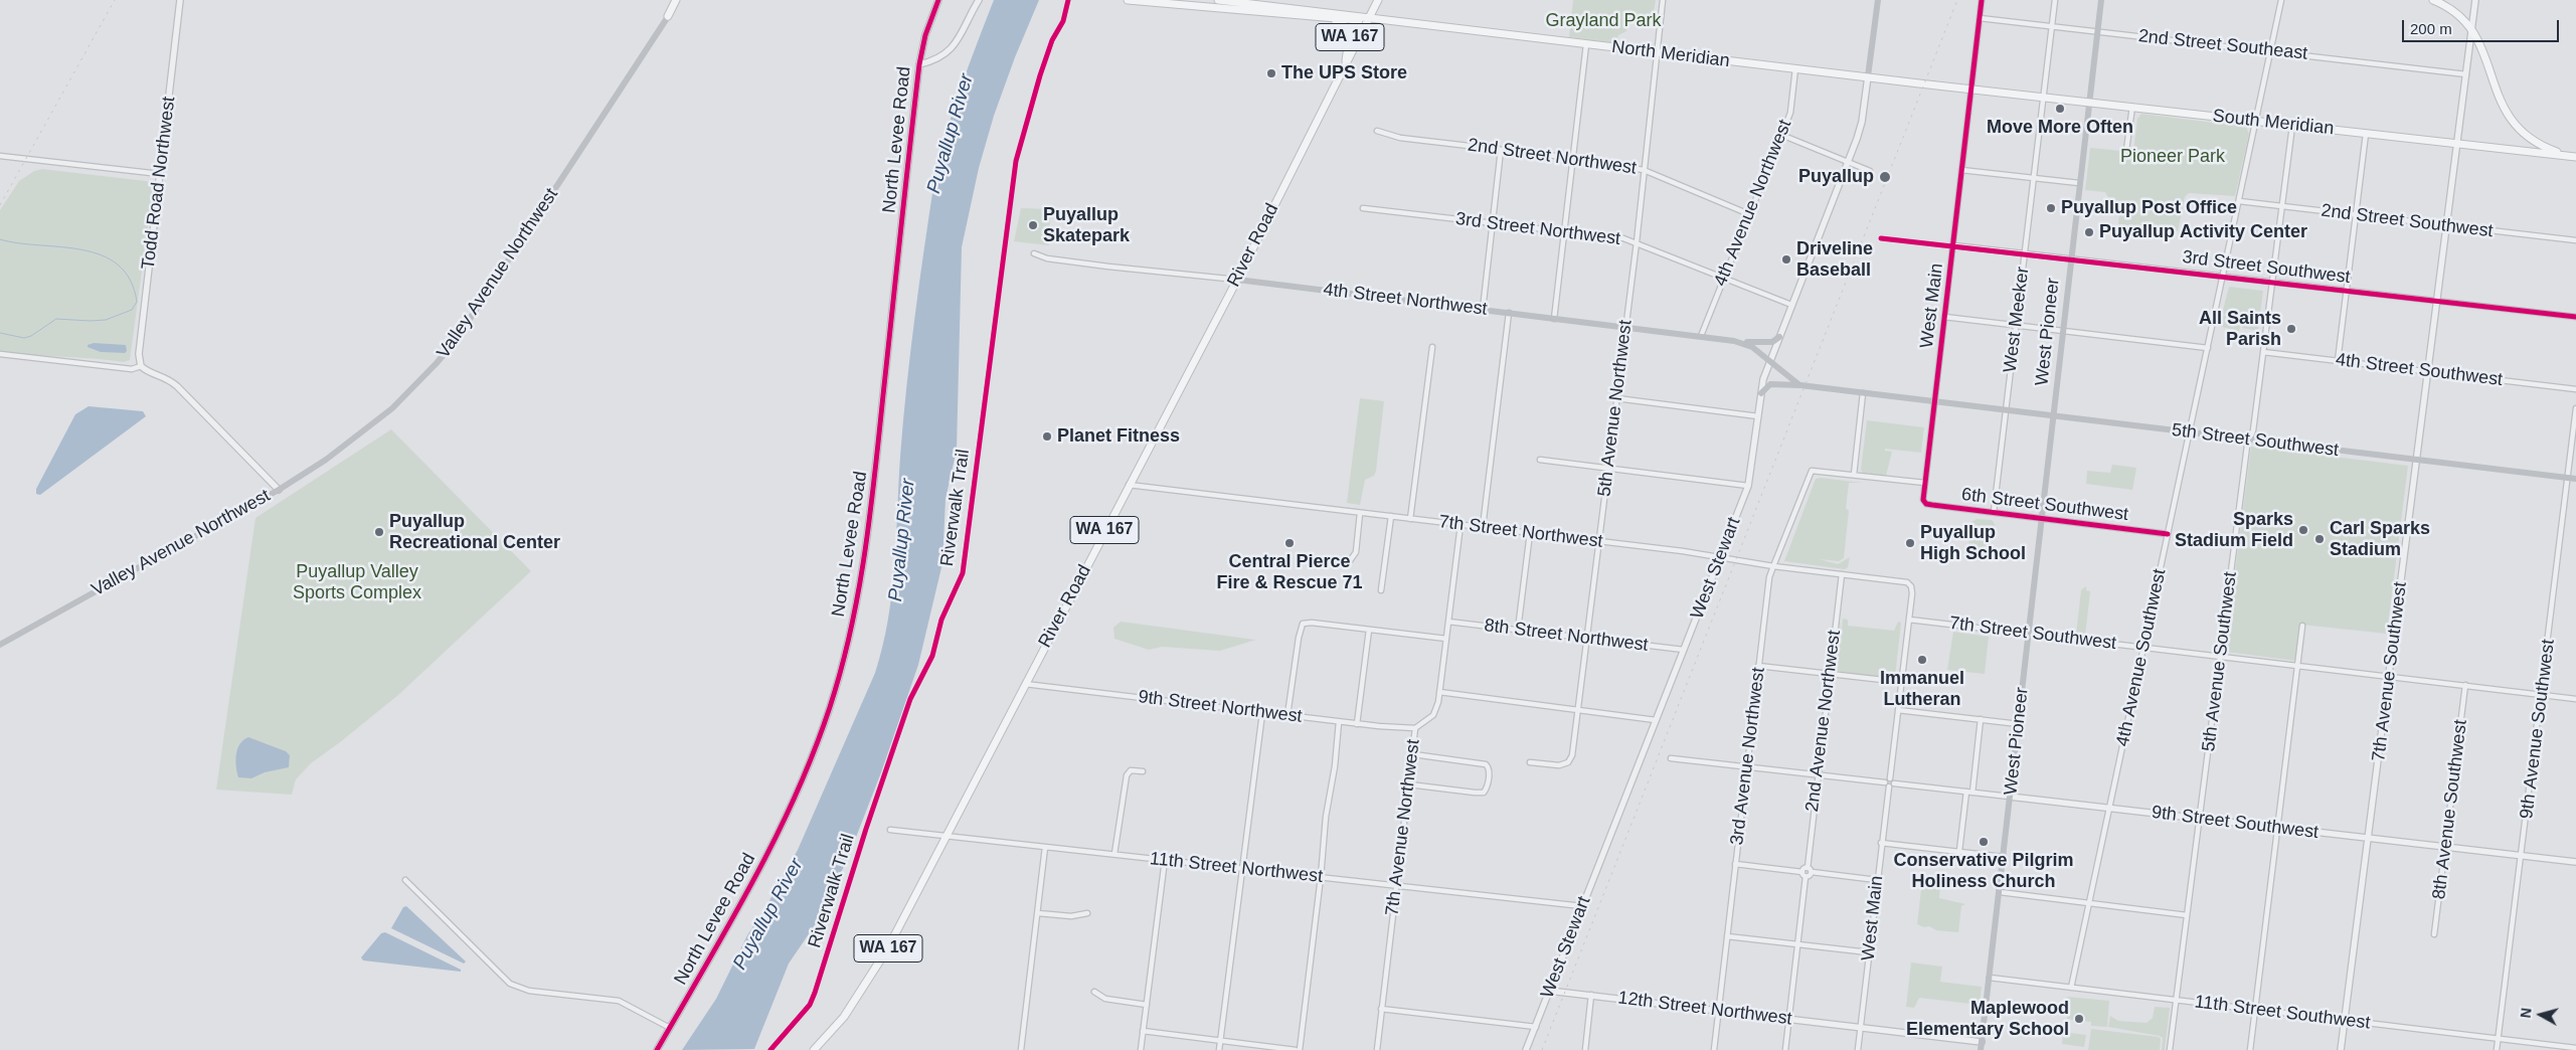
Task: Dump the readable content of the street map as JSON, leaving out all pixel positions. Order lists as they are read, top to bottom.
{
  "streets": {
    "main road": [
      "WA 167",
      "North Meridian",
      "South Meridian",
      "River Road",
      "Valley Avenue Northwest",
      "4th Street Northwest",
      "West Pioneer",
      "5th Street Southwest"
    ],
    "street": [
      "2nd Street Southeast",
      "North Levee Road",
      "2nd Street Northwest",
      "Todd Road Northwest",
      "4th Avenue Northwest",
      "2nd Street Southwest",
      "3rd Street Northwest",
      "3rd Street Southwest",
      "West Main",
      "West Meeker",
      "4th Street Southwest",
      "5th Avenue Northwest",
      "6th Street Southwest",
      "7th Street Northwest",
      "West Stewart",
      "7th Street Southwest",
      "8th Street Northwest",
      "4th Avenue Southwest",
      "5th Avenue Southwest",
      "7th Avenue Southwest",
      "9th Street Northwest",
      "2nd Avenue Northwest",
      "9th Avenue Southwest",
      "3rd Avenue Northwest",
      "8th Avenue Southwest",
      "9th Street Southwest",
      "7th Avenue Northwest",
      "11th Street Northwest",
      "12th Street Northwest",
      "11th Street Southwest"
    ],
    "cycle path": ["Riverwalk Trail"]
  },
  "crossings": [
    ["WA 167", "North Meridian"],
    ["WA 167", "River Road"],
    ["2nd Street Southeast", "West Main"],
    ["2nd Street Southeast", "West Meeker"],
    ["2nd Street Southeast", "West Pioneer"],
    ["2nd Street Southeast", "4th Avenue Southwest"],
    ["2nd Street Southeast", "7th Avenue Southwest"],
    ["North Meridian", "South Meridian"],
    ["North Meridian", "4th Avenue Northwest"],
    ["North Meridian", "River Road"],
    ["North Meridian", "West Main"],
    ["North Meridian", "5th Avenue Northwest"],
    ["North Meridian", "West Stewart"],
    ["South Meridian", "West Main"],
    ["South Meridian", "West Meeker"],
    ["South Meridian", "West Pioneer"],
    ["South Meridian", "4th Avenue Southwest"],
    ["South Meridian", "5th Avenue Southwest"],
    ["South Meridian", "7th Avenue Southwest"],
    ["2nd Street Northwest", "4th Avenue Northwest"],
    ["2nd Street Northwest", "5th Avenue Northwest"],
    ["4th Avenue Northwest", "3rd Street Northwest"],
    ["4th Avenue Northwest", "4th Street Northwest"],
    ["2nd Street Southwest", "4th Avenue Southwest"],
    ["2nd Street Southwest", "5th Avenue Southwest"],
    ["2nd Street Southwest", "7th Avenue Southwest"],
    ["3rd Street Northwest", "5th Avenue Northwest"],
    ["3rd Street Northwest", "West Stewart"],
    ["River Road", "4th Street Northwest"],
    ["River Road", "7th Street Northwest"],
    ["River Road", "9th Street Northwest"],
    ["River Road", "11th Street Northwest"],
    ["3rd Street Southwest", "West Main"],
    ["3rd Street Southwest", "West Meeker"],
    ["3rd Street Southwest", "West Pioneer"],
    ["3rd Street Southwest", "4th Avenue Southwest"],
    ["3rd Street Southwest", "5th Avenue Southwest"],
    ["3rd Street Southwest", "7th Avenue Southwest"],
    ["4th Street Northwest", "5th Avenue Northwest"],
    ["4th Street Northwest", "5th Street Southwest"],
    ["4th Street Northwest", "West Stewart"],
    ["West Main", "5th Street Southwest"],
    ["West Main", "6th Street Southwest"],
    ["West Main", "12th Street Northwest"],
    ["West Meeker", "5th Street Southwest"],
    ["West Meeker", "6th Street Southwest"],
    ["West Pioneer", "5th Street Southwest"],
    ["West Pioneer", "6th Street Southwest"],
    ["West Pioneer", "7th Street Southwest"],
    ["West Pioneer", "9th Street Southwest"],
    ["West Pioneer", "12th Street Northwest"],
    ["West Pioneer", "11th Street Southwest"],
    ["4th Street Southwest", "5th Avenue Southwest"],
    ["4th Street Southwest", "7th Avenue Southwest"],
    ["5th Avenue Northwest", "7th Street Northwest"],
    ["5th Avenue Northwest", "8th Street Northwest"],
    ["5th Street Southwest", "West Stewart"],
    ["5th Street Southwest", "4th Avenue Southwest"],
    ["5th Street Southwest", "5th Avenue Southwest"],
    ["5th Street Southwest", "7th Avenue Southwest"],
    ["5th Street Southwest", "9th Avenue Southwest"],
    ["6th Street Southwest", "4th Avenue Southwest"],
    ["7th Street Northwest", "West Stewart"],
    ["7th Street Northwest", "7th Street Southwest"],
    ["7th Street Northwest", "2nd Avenue Northwest"],
    ["7th Street Northwest", "3rd Avenue Northwest"],
    ["7th Street Northwest", "7th Avenue Northwest"],
    ["West Stewart", "8th Street Northwest"],
    ["West Stewart", "11th Street Northwest"],
    ["West Stewart", "12th Street Northwest"],
    ["7th Street Southwest", "4th Avenue Southwest"],
    ["7th Street Southwest", "5th Avenue Southwest"],
    ["7th Street Southwest", "7th Avenue Southwest"],
    ["7th Street Southwest", "9th Avenue Southwest"],
    ["7th Street Southwest", "8th Avenue Southwest"],
    ["8th Street Northwest", "7th Avenue Northwest"],
    ["4th Avenue Southwest", "9th Street Southwest"],
    ["4th Avenue Southwest", "11th Street Southwest"],
    ["5th Avenue Southwest", "9th Street Southwest"],
    ["5th Avenue Southwest", "11th Street Southwest"],
    ["7th Avenue Southwest", "9th Street Southwest"],
    ["7th Avenue Southwest", "11th Street Southwest"],
    ["9th Street Northwest", "7th Avenue Northwest"],
    ["9th Avenue Southwest", "9th Street Southwest"],
    ["9th Avenue Southwest", "11th Street Southwest"],
    ["3rd Avenue Northwest", "12th Street Northwest"],
    ["8th Avenue Southwest", "9th Street Southwest"],
    ["7th Avenue Northwest", "11th Street Northwest"]
  ],
  "water": ["Puyallup River"],
  "parks": ["Grayland Park", "Pioneer Park", "Puyallup Valley Sports Complex"],
  "places": [
    "The UPS Store",
    "Move More Often",
    "Puyallup",
    "Puyallup Post Office",
    "Puyallup Skatepark",
    "Puyallup Activity Center",
    "Driveline Baseball",
    "All Saints Parish",
    "Planet Fitness",
    "Sparks Stadium Field",
    "Puyallup Recreational Center",
    "Carl Sparks Stadium",
    "Central Pierce Fire & Rescue 71",
    "Puyallup High School",
    "Immanuel Lutheran",
    "Conservative Pilgrim Holiness Church",
    "Maplewood Elementary School"
  ],
  "scale_bar": "200 m",
  "north": "left"
}
